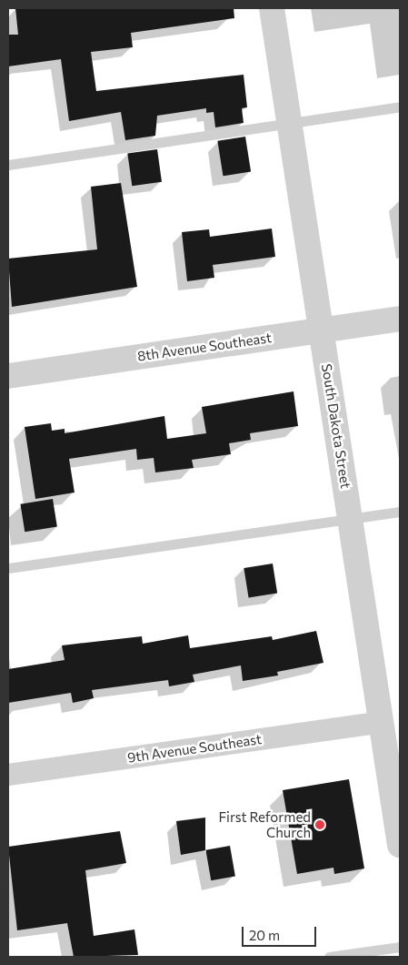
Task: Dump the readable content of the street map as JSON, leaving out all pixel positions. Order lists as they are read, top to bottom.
{
  "streets": {
    "street": ["8th Avenue Southeast", "South Dakota Street", "9th Avenue Southeast"]
  },
  "crossings": [
    ["8th Avenue Southeast", "South Dakota Street"],
    ["South Dakota Street", "9th Avenue Southeast"]
  ],
  "places": ["First Reformed Church"],
  "scale_bar": "20 m"
}
